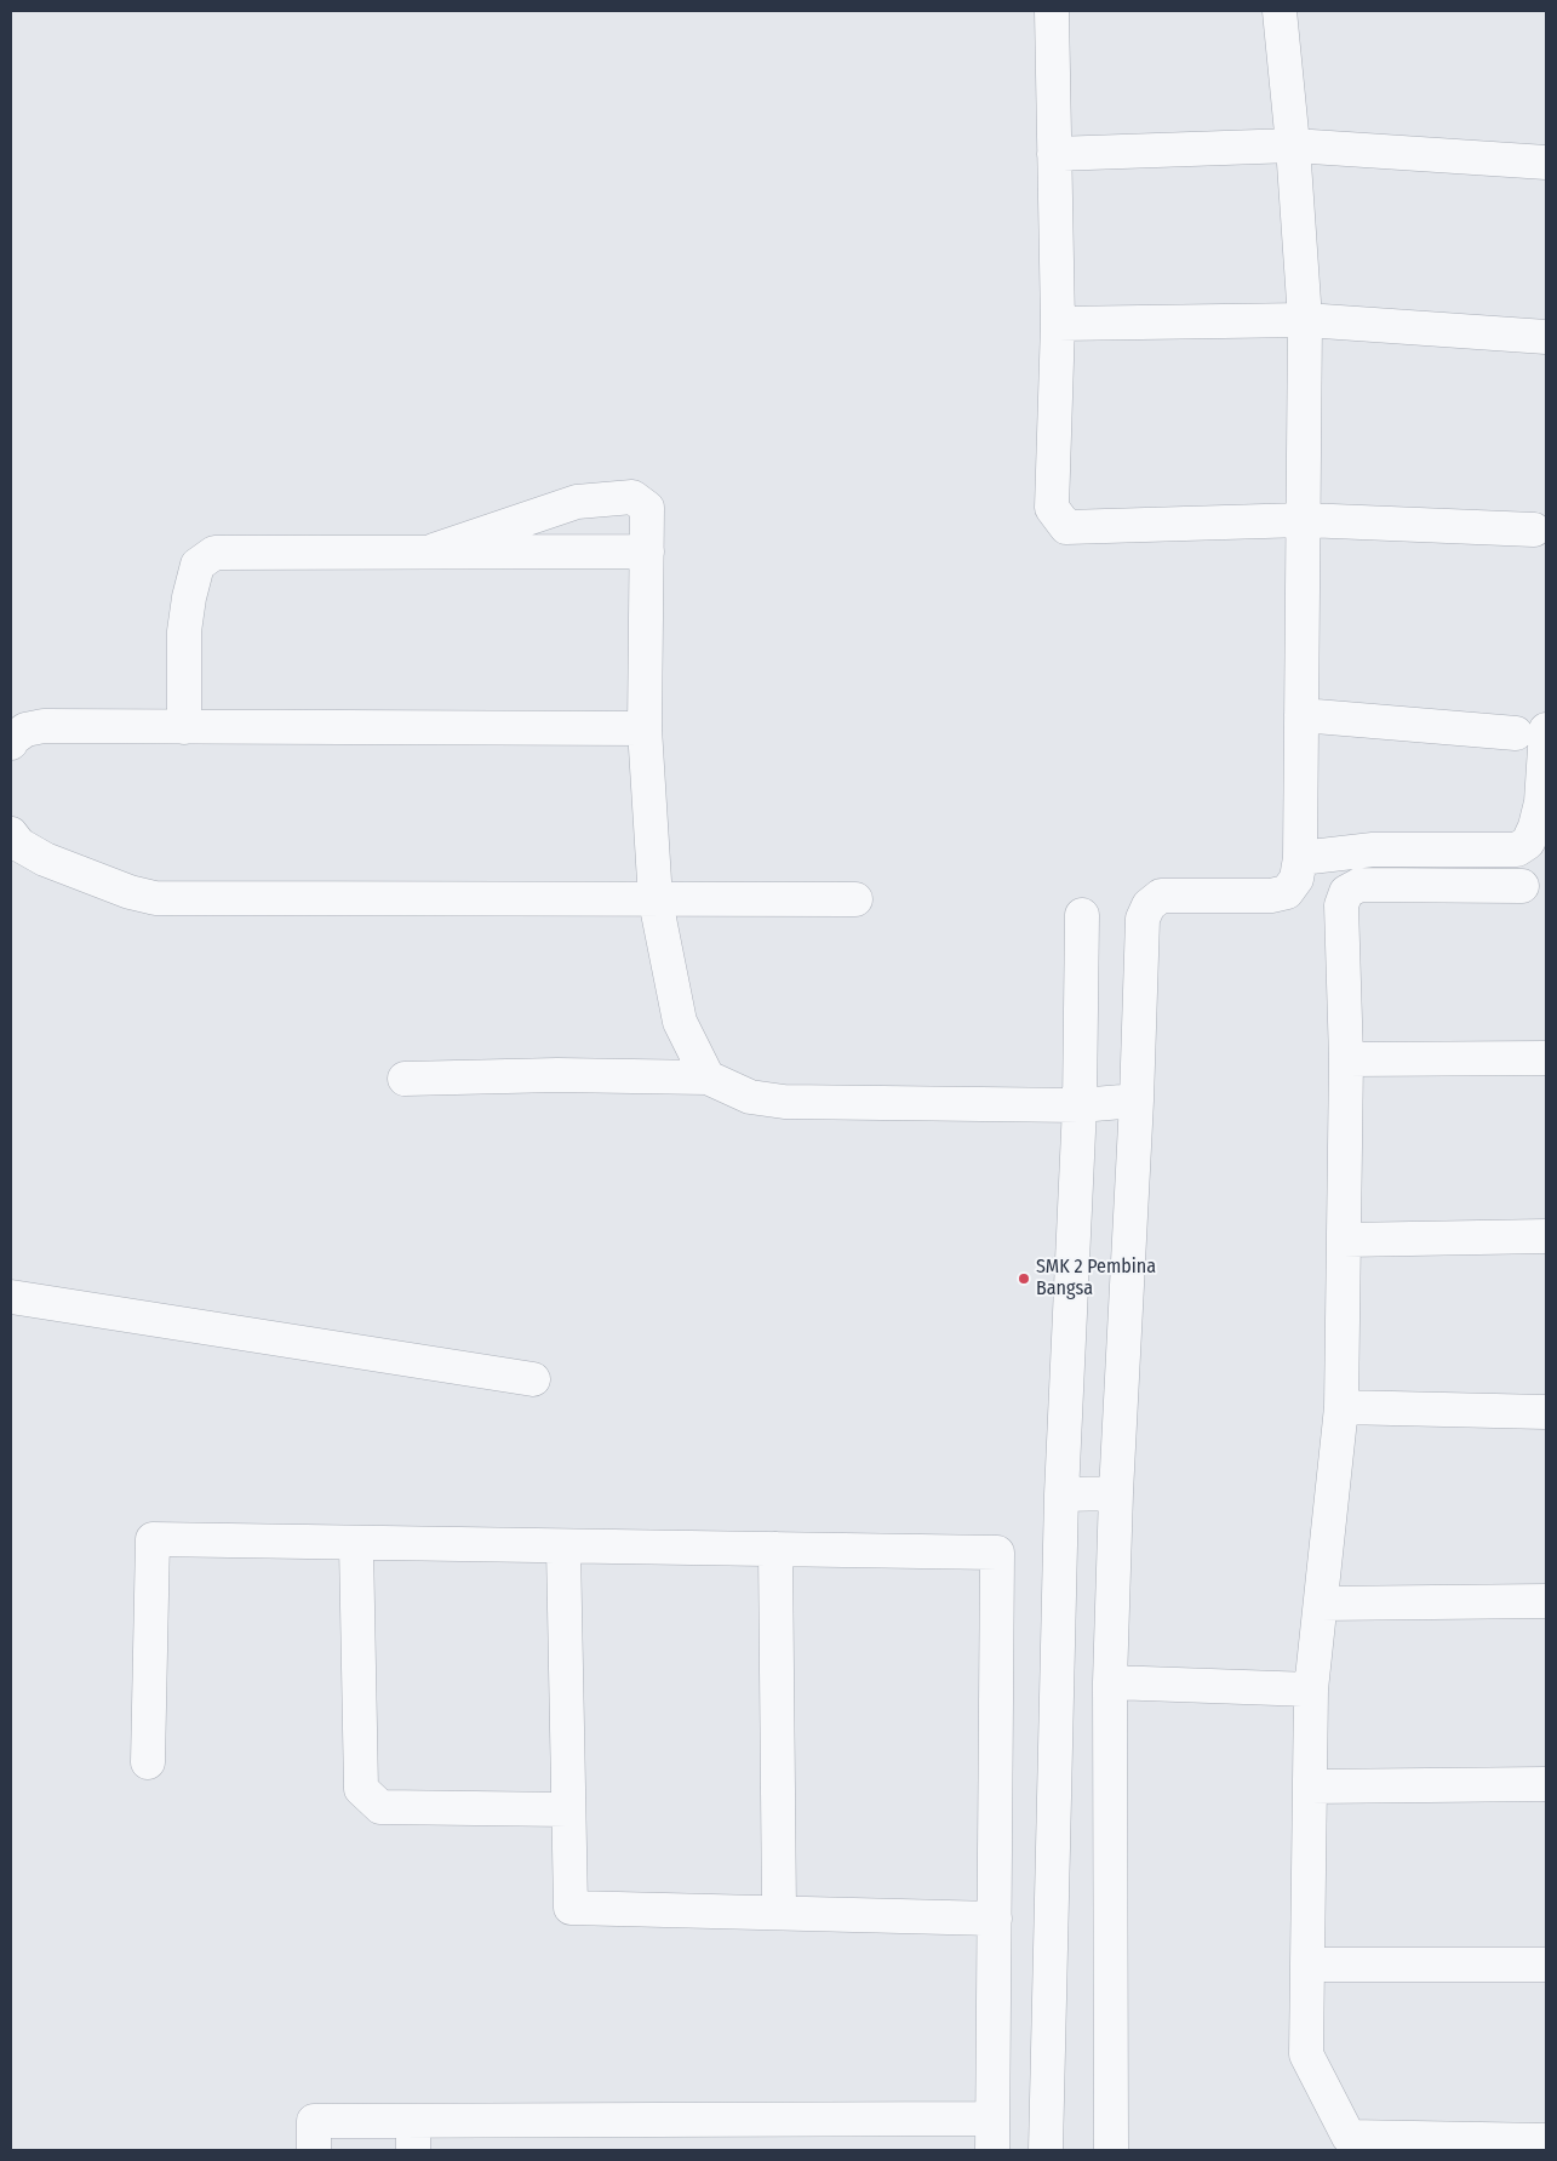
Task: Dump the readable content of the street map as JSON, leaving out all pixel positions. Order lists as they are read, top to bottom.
{
  "places": ["SMK 2 Pembina Bangsa"]
}
